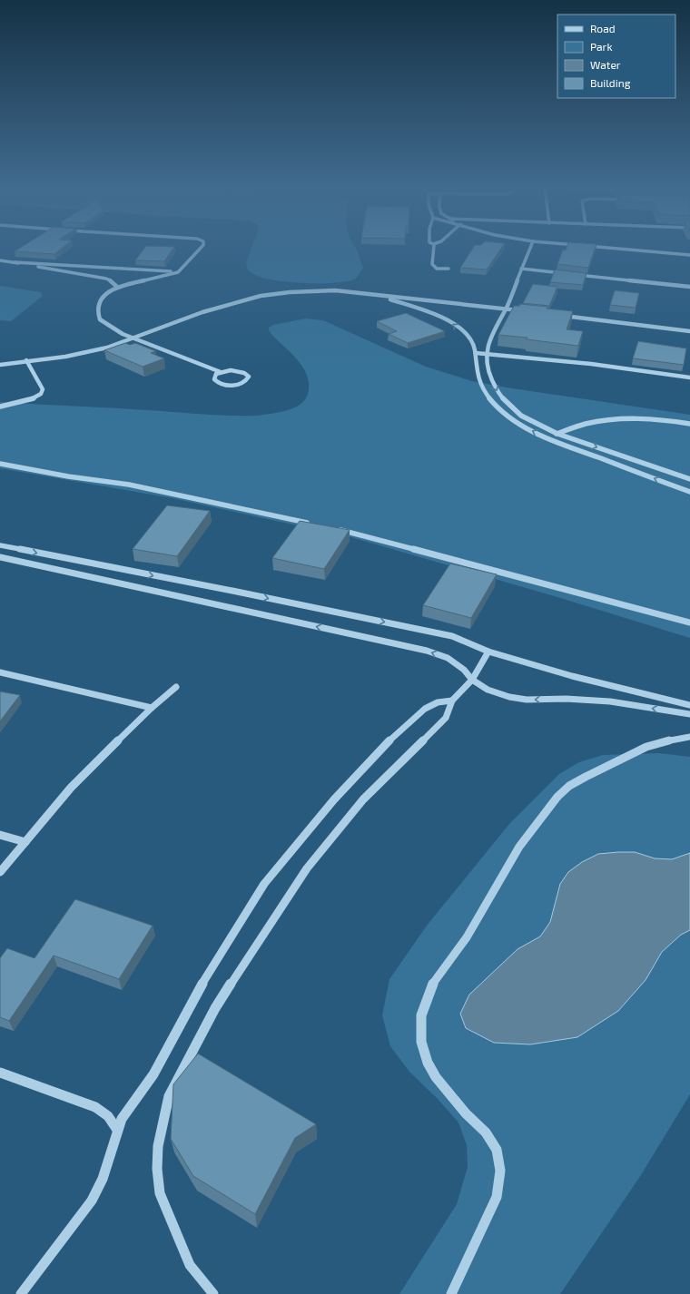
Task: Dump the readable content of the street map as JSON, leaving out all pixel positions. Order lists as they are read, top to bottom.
{
  "legend": [
    "Road",
    "Park",
    "Water",
    "Building"
  ]
}
